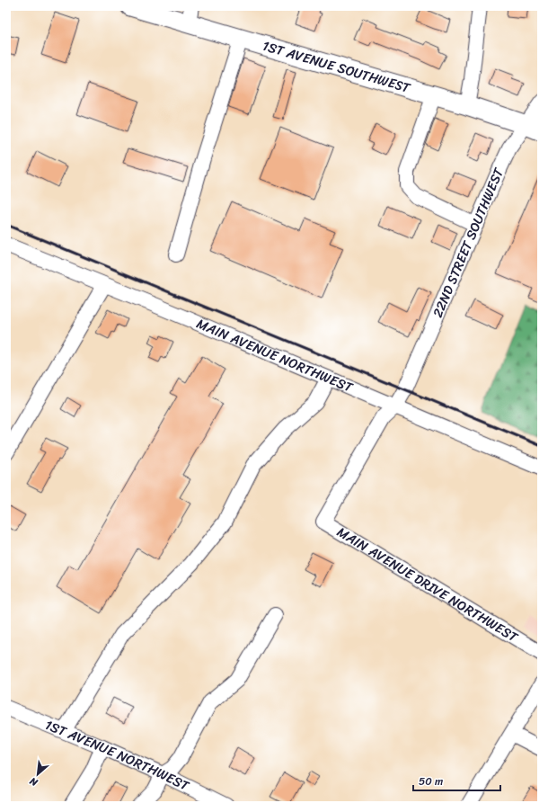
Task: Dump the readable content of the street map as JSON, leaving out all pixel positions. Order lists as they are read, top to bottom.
{
  "streets": {
    "main road": ["1ST AVENUE SOUTHWEST"],
    "street": [
      "22ND STREET SOUTHWEST",
      "MAIN AVENUE NORTHWEST",
      "MAIN AVENUE DRIVE NORTHWEST",
      "1ST AVENUE NORTHWEST"
    ]
  },
  "crossings": [
    ["1ST AVENUE SOUTHWEST", "22ND STREET SOUTHWEST"],
    ["22ND STREET SOUTHWEST", "MAIN AVENUE NORTHWEST"],
    ["22ND STREET SOUTHWEST", "MAIN AVENUE DRIVE NORTHWEST"]
  ],
  "scale_bar": "50 m",
  "north": "bottom left"
}
